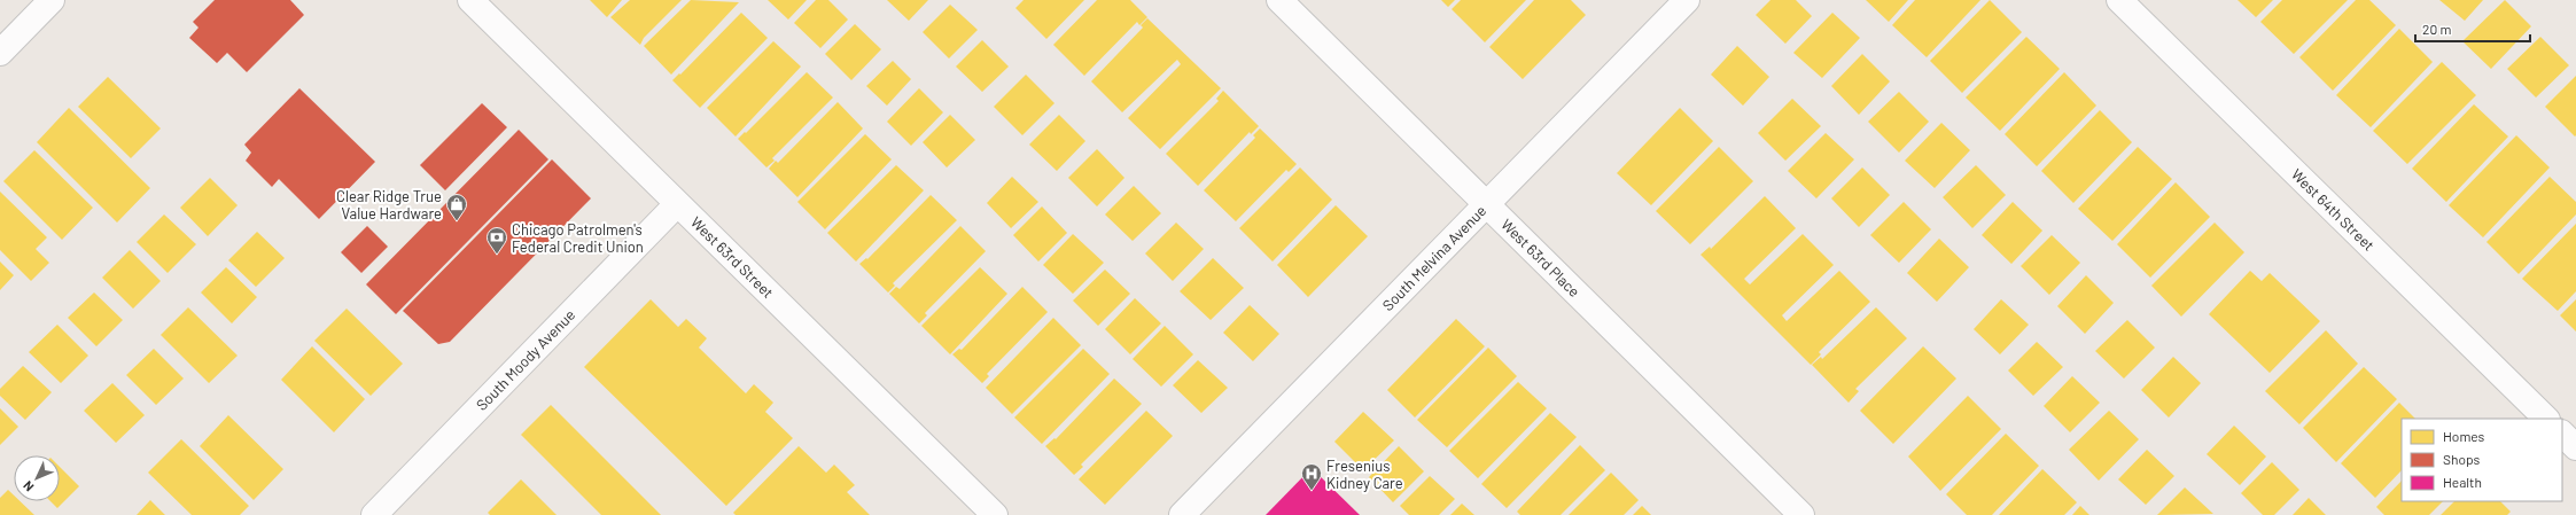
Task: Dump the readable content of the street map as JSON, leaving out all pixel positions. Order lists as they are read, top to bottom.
{
  "streets": {
    "street": [
      "West 64th Street",
      "West 63rd Street",
      "South Melvina Avenue",
      "West 63rd Place",
      "South Moody Avenue"
    ]
  },
  "crossings": [
    ["West 63rd Street", "South Moody Avenue"],
    ["South Melvina Avenue", "West 63rd Place"]
  ],
  "places": {
    "shop": ["Clear Ridge True Value Hardware"],
    "bank": ["Chicago Patrolmen's Federal Credit Union"],
    "hospital": ["Fresenius Kidney Care"]
  },
  "legend": ["Homes", "Shops", "Health"],
  "scale_bar": "20 m",
  "north": "bottom left"
}
